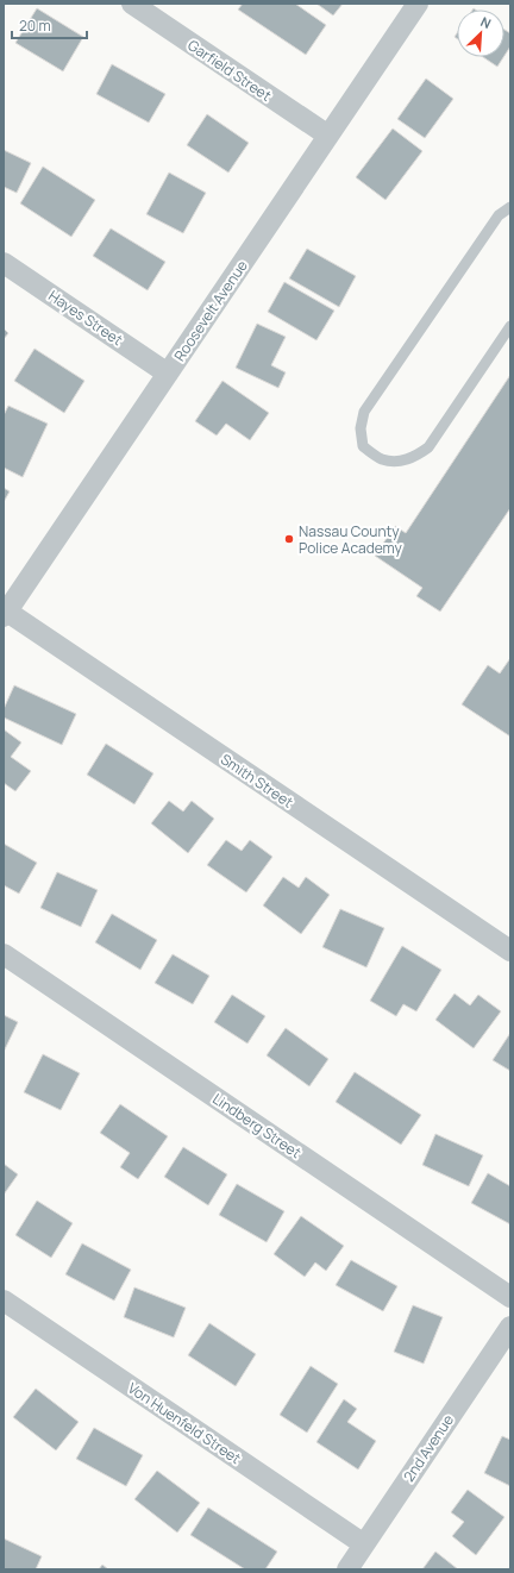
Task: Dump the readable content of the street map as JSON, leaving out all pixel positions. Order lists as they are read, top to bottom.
{
  "streets": {
    "street": [
      "Garfield Street",
      "Roosevelt Avenue",
      "Hayes Street",
      "Smith Street",
      "Lindberg Street",
      "Von Huenfeld Street",
      "2nd Avenue"
    ]
  },
  "crossings": [
    ["Garfield Street", "Roosevelt Avenue"],
    ["Roosevelt Avenue", "Hayes Street"],
    ["Roosevelt Avenue", "Smith Street"],
    ["Von Huenfeld Street", "2nd Avenue"]
  ],
  "places": ["Nassau County Police Academy"],
  "scale_bar": "20 m",
  "north": "top right"
}
